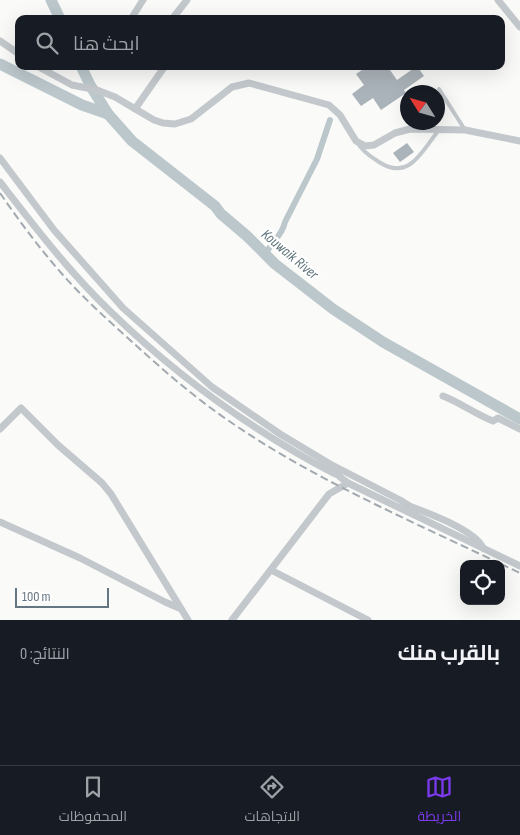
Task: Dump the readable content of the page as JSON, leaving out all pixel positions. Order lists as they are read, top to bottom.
{
  "water": ["Kouwaik River"],
  "scale_bar": "100 m",
  "north": "top left",
  "page": {
    "search": "ابحث هنا",
    "scale": "100 m",
    "heading": ["بالقرب منك", "النتائج: 0"],
    "nav": ["الخريطة", "الاتجاهات", "المحفوظات"]
  }
}
